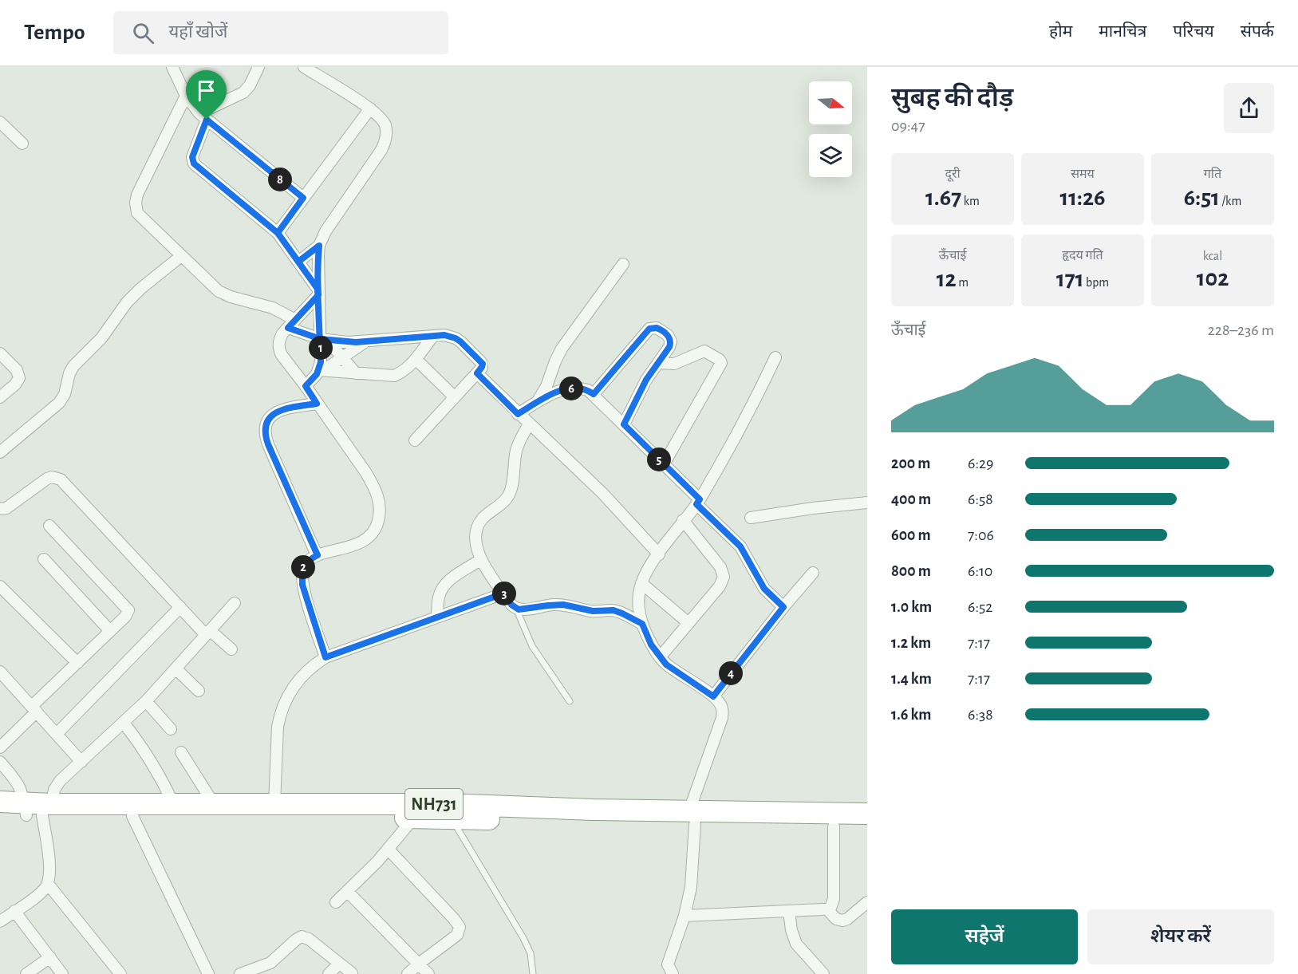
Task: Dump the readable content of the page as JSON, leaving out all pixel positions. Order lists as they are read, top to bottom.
{
  "streets": {
    "highway": ["NH731"]
  },
  "north": "right",
  "page": {
    "header": "Tempo",
    "search": "यहाँ खोजें",
    "nav": [
      "होम",
      "मानचित्र",
      "परिचय",
      "संपर्क"
    ],
    "heading": ["सुबह की दौड़", "09:47"],
    "stats": [
      ["दूरी", "1.67 km"],
      ["समय", "11:26"],
      ["गति", "6:51 /km"],
      ["ऊँचाई", "12 m"],
      ["हृदय गति", "171 bpm"],
      ["kcal", "102"]
    ],
    "pins": [
      "8",
      "1",
      "6",
      "5",
      "2",
      "3",
      "4"
    ],
    "chart": ["ऊँचाई", "228–236 m"],
    "list": [
      {
        "name": "200 m",
        "note": "6:29"
      },
      {
        "name": "400 m",
        "note": "6:58"
      },
      {
        "name": "600 m",
        "note": "7:06"
      },
      {
        "name": "800 m",
        "note": "6:10"
      },
      {
        "name": "1.0 km",
        "note": "6:52"
      },
      {
        "name": "1.2 km",
        "note": "7:17"
      },
      {
        "name": "1.4 km",
        "note": "7:17"
      },
      {
        "name": "1.6 km",
        "note": "6:38"
      }
    ],
    "buttons": ["सहेजें", "शेयर करें"]
  }
}
